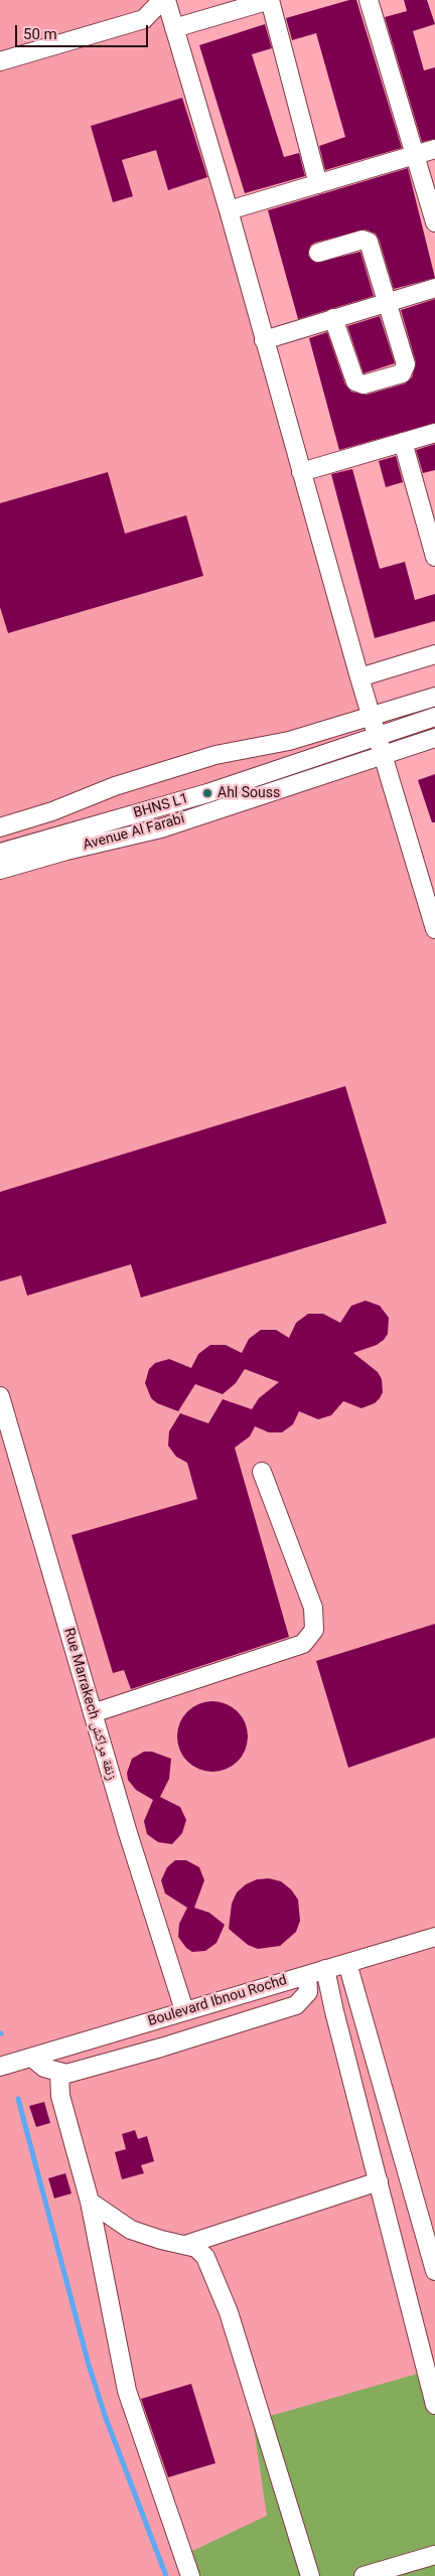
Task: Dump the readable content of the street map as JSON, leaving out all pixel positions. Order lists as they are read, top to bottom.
{
  "streets": {
    "street": [
      "BHNS L1",
      "Avenue Al Farabi",
      "Rue Marrakech زنقة مراكش",
      "Boulevard Ibnou Rochd"
    ]
  },
  "crossings": [
    ["BHNS L1", "Avenue Al Farabi"],
    ["Rue Marrakech زنقة مراكش", "Boulevard Ibnou Rochd"]
  ],
  "places": ["Ahl Souss"],
  "scale_bar": "50 m"
}
